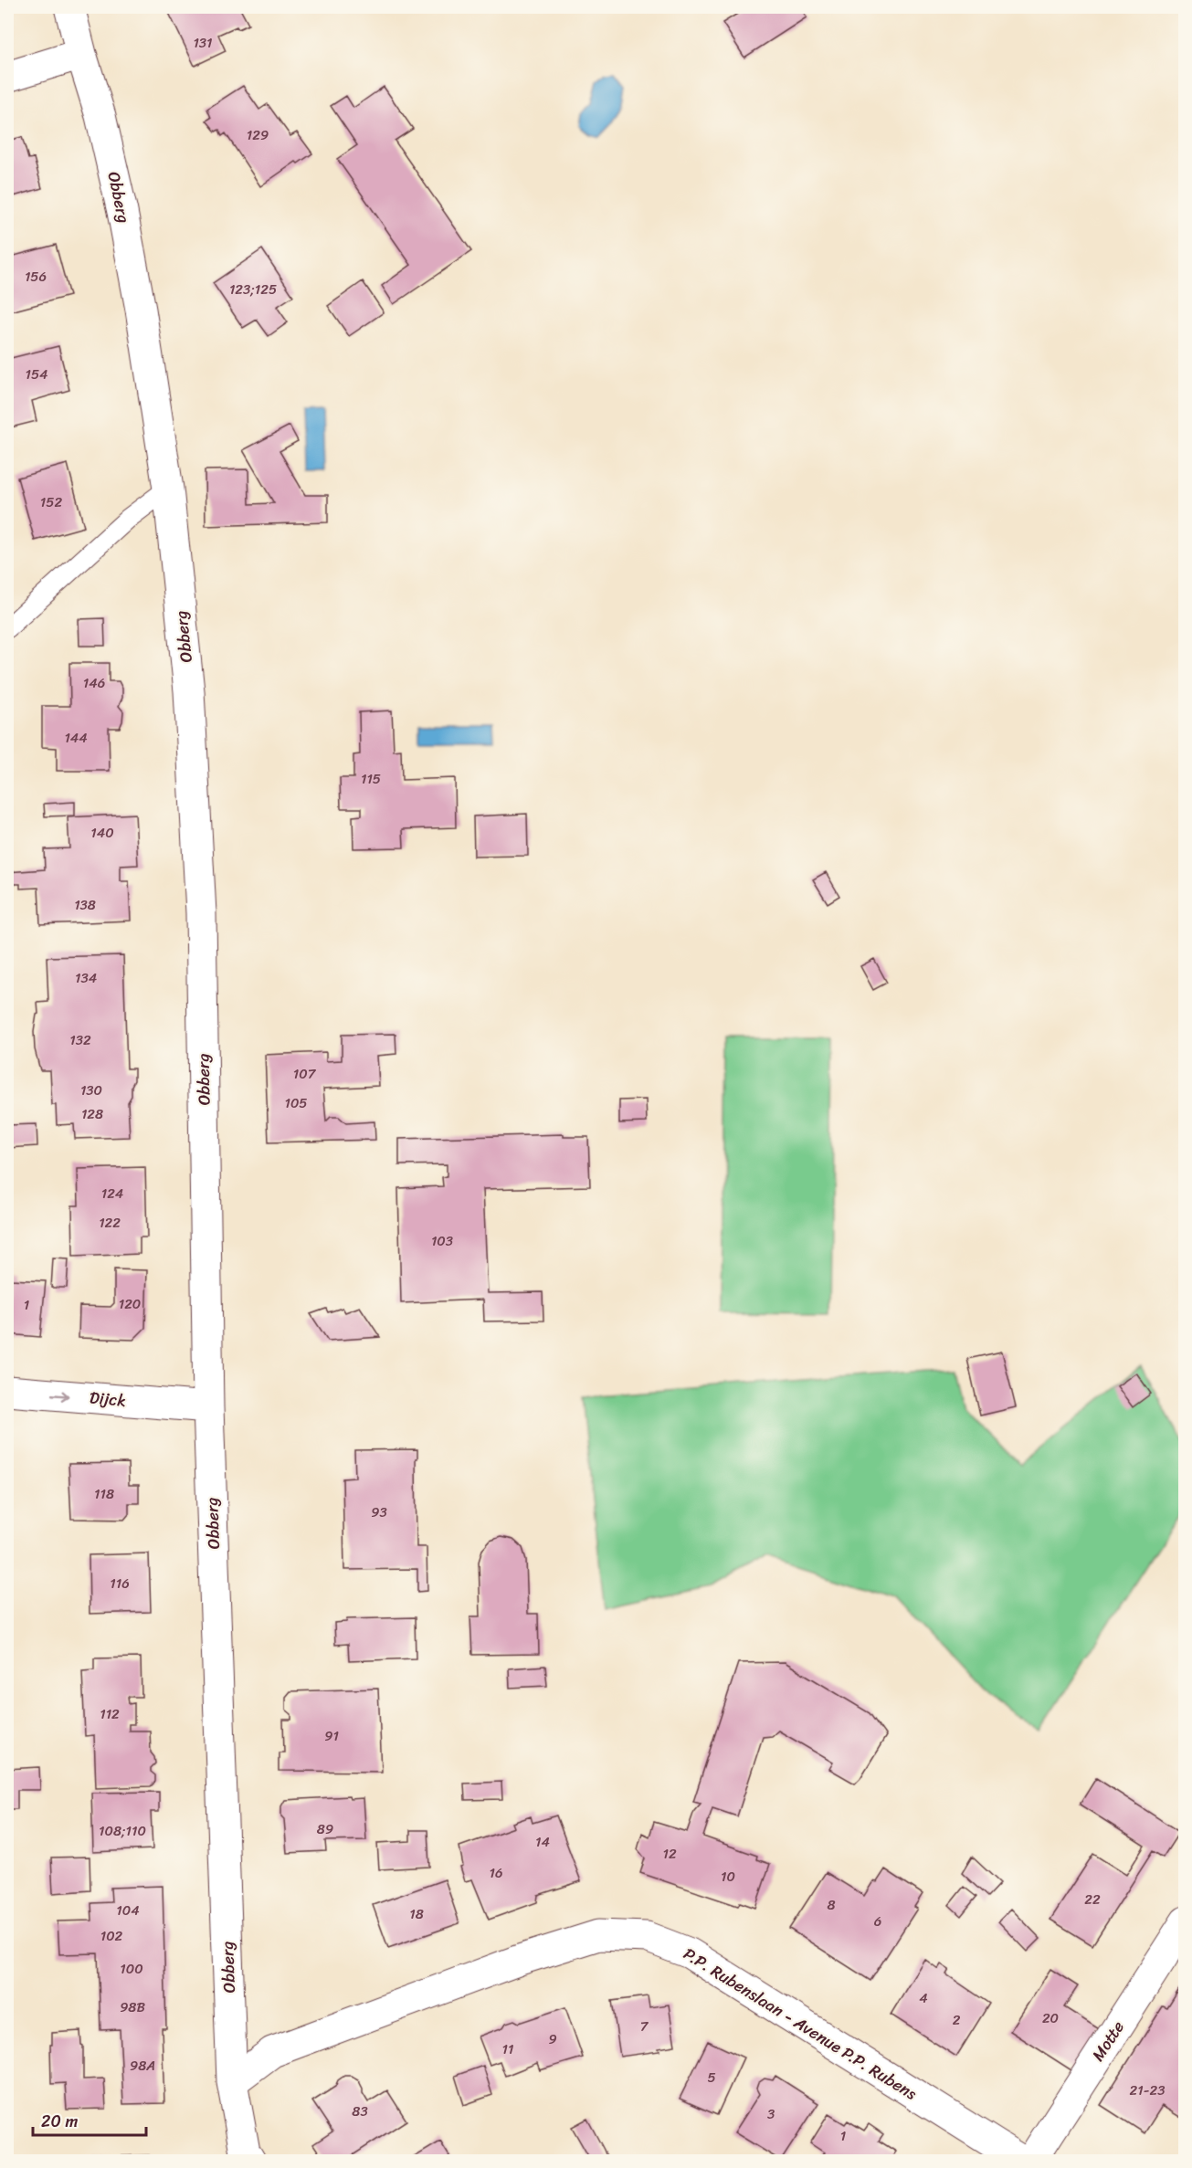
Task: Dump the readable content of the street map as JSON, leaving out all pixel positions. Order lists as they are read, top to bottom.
{
  "streets": {
    "street": [
      "Obberg",
      "Dijck",
      "P.P. Rubenslaan - Avenue P.P. Rubens",
      "Motte"
    ]
  },
  "crossings": [
    ["Obberg", "Dijck"],
    ["Obberg", "P.P. Rubenslaan - Avenue P.P. Rubens"]
  ],
  "one_way": ["Dijck"],
  "house_numbers": [
    "131",
    "129",
    "156",
    "123;125",
    "154",
    "152",
    "146",
    "144",
    "115",
    "140",
    "138",
    "134",
    "132",
    "107",
    "130",
    "105",
    "128",
    "124",
    "122",
    "103",
    "120",
    "1",
    "118",
    "93",
    "116",
    "112",
    "91",
    "89",
    "108;110",
    "14",
    "12",
    "16",
    "10",
    "22",
    "8",
    "104",
    "18",
    "6",
    "102",
    "100",
    "4",
    "98B",
    "20",
    "2",
    "7",
    "9",
    "11",
    "98A",
    "5",
    "21-23",
    "83",
    "3",
    "1"
  ],
  "scale_bar": "20 m"
}
